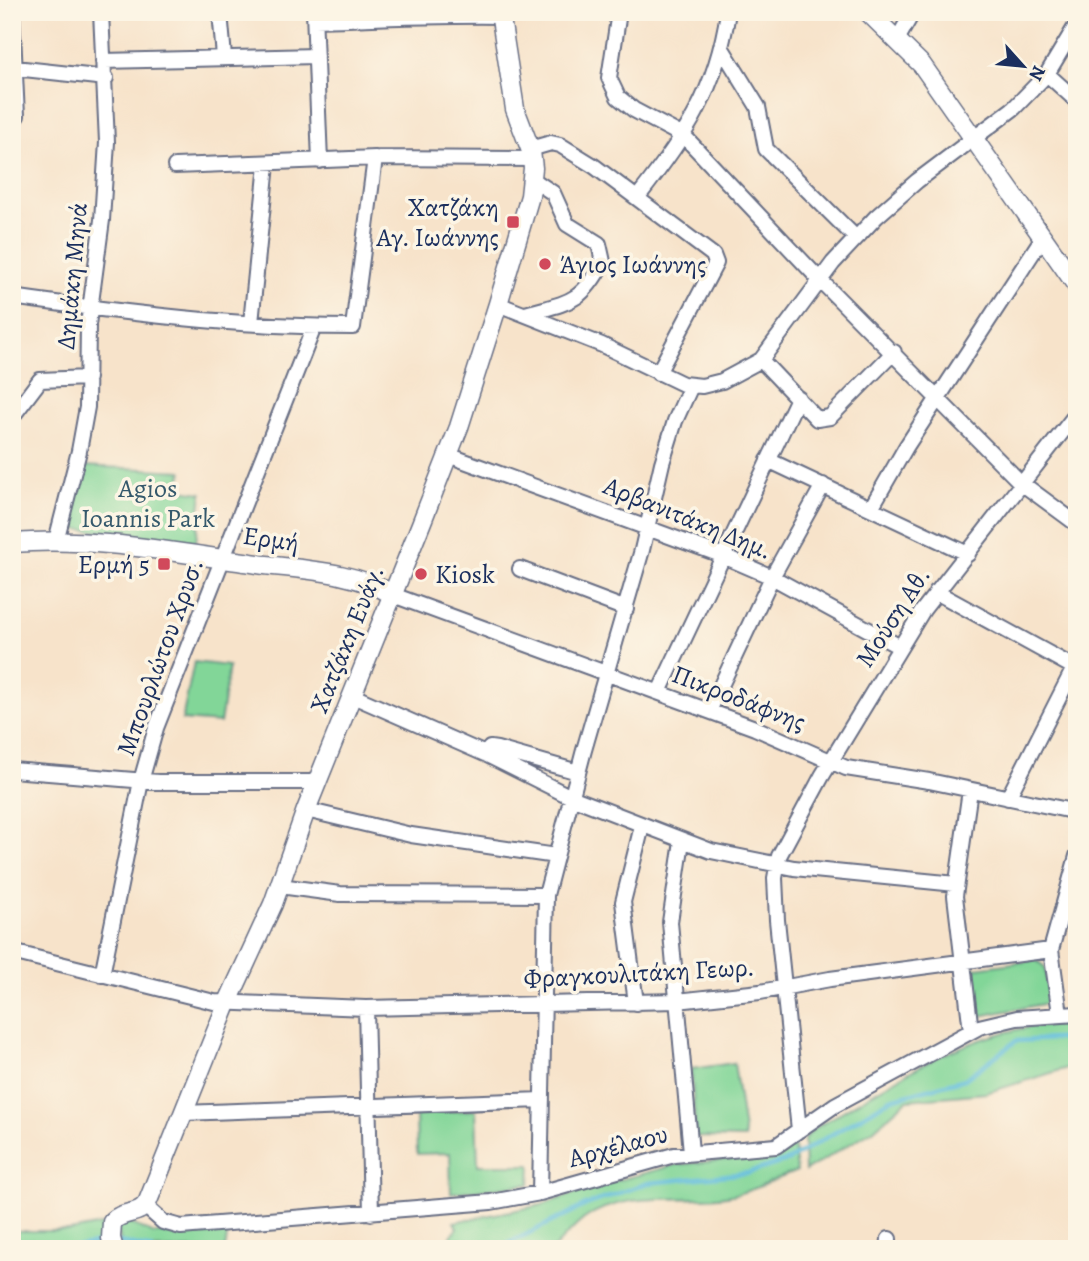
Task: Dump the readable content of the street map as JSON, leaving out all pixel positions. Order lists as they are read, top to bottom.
{
  "streets": {
    "street": [
      "Δημάκη Μηνά",
      "Αρβανιτάκη Δημ.",
      "Ερμή",
      "Μούση Αθ.",
      "Χατζάκη Ευάγ.",
      "Μπουρλώτου Χρυσ.",
      "Πικροδάφνης",
      "Φραγκουλιτάκη Γεωρ.",
      "Αρχέλαου"
    ]
  },
  "crossings": [
    ["Δημάκη Μηνά", "Ερμή"],
    ["Αρβανιτάκη Δημ.", "Μούση Αθ."],
    ["Αρβανιτάκη Δημ.", "Χατζάκη Ευάγ."],
    ["Ερμή", "Χατζάκη Ευάγ."],
    ["Ερμή", "Μπουρλώτου Χρυσ."],
    ["Ερμή", "Πικροδάφνης"],
    ["Μούση Αθ.", "Πικροδάφνης"],
    ["Χατζάκη Ευάγ.", "Πικροδάφνης"],
    ["Χατζάκη Ευάγ.", "Φραγκουλιτάκη Γεωρ."],
    ["Χατζάκη Ευάγ.", "Αρχέλαου"],
    ["Μπουρλώτου Χρυσ.", "Φραγκουλιτάκη Γεωρ."]
  ],
  "parks": ["Agios Ioannis Park"],
  "places": {
    "transit": ["Χατζάκη Αγ. Ιωάννης", "Ερμή 5"],
    "other": ["Άγιος Ιωάννης", "Kiosk"]
  },
  "north": "bottom right"
}
